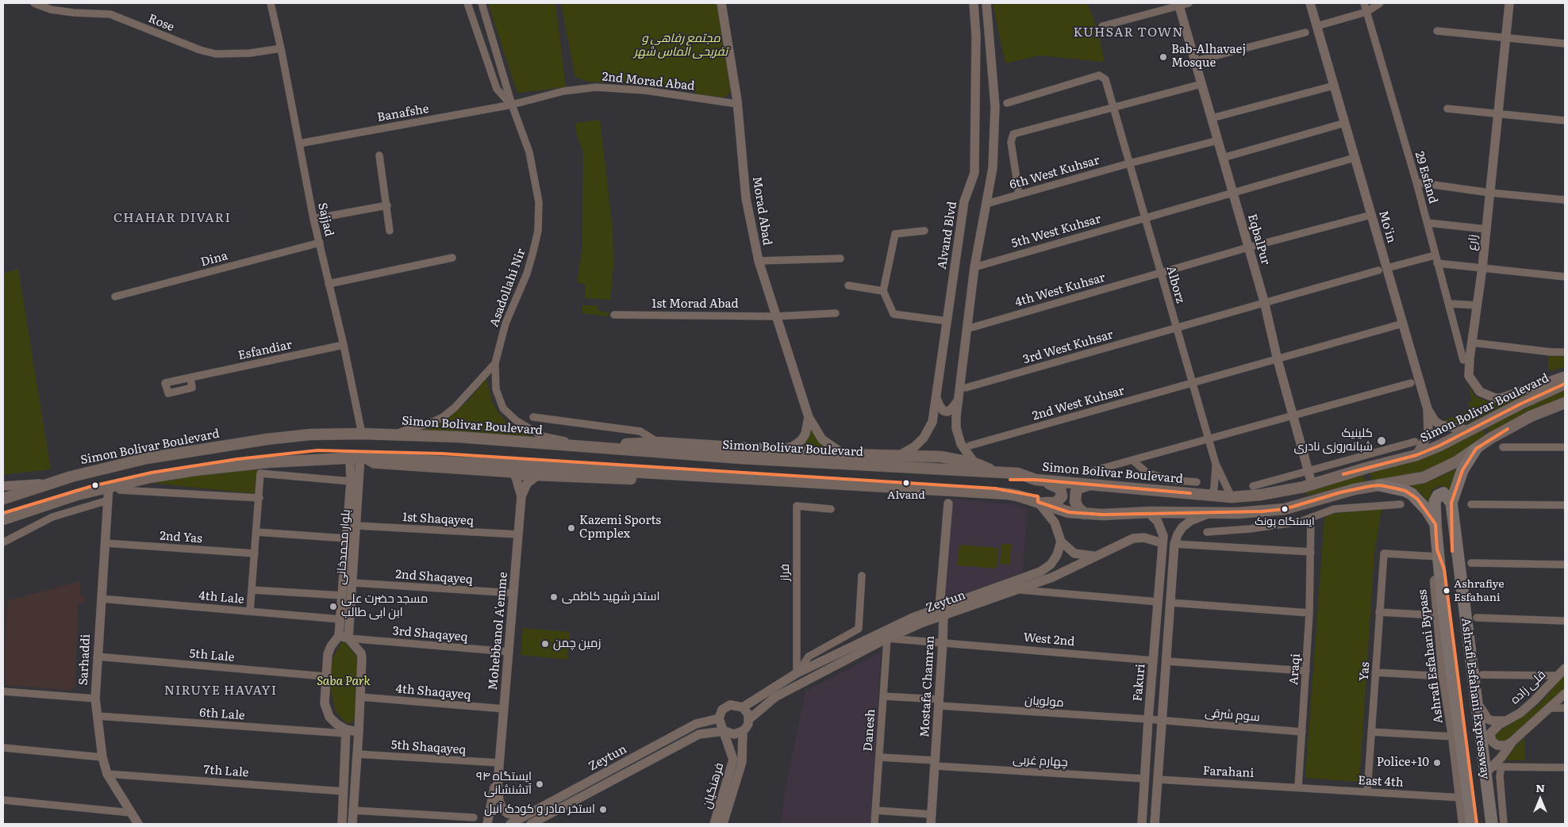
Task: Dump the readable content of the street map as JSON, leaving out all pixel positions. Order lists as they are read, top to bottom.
{
  "streets": {
    "highway": ["Ashrafi Esfahani Expressway"],
    "main road": ["Simon Bolivar Boulevard", "Ashrafi Esfahani Bypass"],
    "street": [
      "Rose",
      "2nd Morad Abad",
      "Banafshe",
      "6th West Kuhsar",
      "29 Esfand",
      "Morad Abad",
      "Sajjad",
      "Mo'in",
      "5th West Kuhsar",
      "Alvand Blvd",
      "EqbalPur",
      "زارع",
      "Dina",
      "Alborz",
      "Asadollahi Nir",
      "4th West Kuhsar",
      "1st Morad Abad",
      "3rd West Kuhsar",
      "Esfandiar",
      "2nd West Kuhsar",
      "1st Shaqayeq",
      "2nd Yas",
      "بلوار محمدخانی",
      "فراز",
      "2nd Shaqayeq",
      "4th Lale",
      "Zeytun",
      "Mohebbanol A'emme",
      "3rd Shaqayeq",
      "West 2nd",
      "5th Lale",
      "Sarhaddi",
      "Araqi",
      "Yas",
      "Fakuri",
      "Mostafa Chamran",
      "قلی زاده",
      "4th Shaqayeq",
      "مولویان",
      "6th Lale",
      "سوم شرقی",
      "Danesh",
      "5th Shaqayeq",
      "چهارم غربی",
      "7th Lale",
      "Farahani",
      "East 4th",
      "فرهنگیان"
    ]
  },
  "crossings": [
    ["Rose", "Sajjad"],
    ["2nd Morad Abad", "Banafshe"],
    ["2nd Morad Abad", "Morad Abad"],
    ["2nd Morad Abad", "Asadollahi Nir"],
    ["Banafshe", "Sajjad"],
    ["Banafshe", "Asadollahi Nir"],
    ["6th West Kuhsar", "EqbalPur"],
    ["6th West Kuhsar", "Alborz"],
    ["29 Esfand", "3rd West Kuhsar"],
    ["Morad Abad", "1st Morad Abad"],
    ["Sajjad", "Dina"],
    ["Sajjad", "Esfandiar"],
    ["Sajjad", "Simon Bolivar Boulevard"],
    ["Mo'in", "5th West Kuhsar"],
    ["Mo'in", "4th West Kuhsar"],
    ["Mo'in", "3rd West Kuhsar"],
    ["Mo'in", "2nd West Kuhsar"],
    ["Mo'in", "Simon Bolivar Boulevard"],
    ["5th West Kuhsar", "EqbalPur"],
    ["5th West Kuhsar", "Alborz"],
    ["EqbalPur", "4th West Kuhsar"],
    ["EqbalPur", "3rd West Kuhsar"],
    ["EqbalPur", "2nd West Kuhsar"],
    ["EqbalPur", "Simon Bolivar Boulevard"],
    ["Alborz", "4th West Kuhsar"],
    ["Alborz", "3rd West Kuhsar"],
    ["Alborz", "2nd West Kuhsar"],
    ["Alborz", "Simon Bolivar Boulevard"],
    ["Asadollahi Nir", "Simon Bolivar Boulevard"],
    ["1st Shaqayeq", "بلوار محمدخانی"],
    ["1st Shaqayeq", "Mohebbanol A'emme"],
    ["2nd Yas", "Sarhaddi"],
    ["بلوار محمدخانی", "2nd Shaqayeq"],
    ["بلوار محمدخانی", "4th Lale"],
    ["بلوار محمدخانی", "3rd Shaqayeq"],
    ["فراز", "Zeytun"],
    ["2nd Shaqayeq", "Mohebbanol A'emme"],
    ["4th Lale", "Sarhaddi"],
    ["Zeytun", "West 2nd"],
    ["Zeytun", "Fakuri"],
    ["Zeytun", "Mostafa Chamran"],
    ["Zeytun", "Danesh"],
    ["Zeytun", "فرهنگیان"],
    ["Mohebbanol A'emme", "3rd Shaqayeq"],
    ["Mohebbanol A'emme", "4th Shaqayeq"],
    ["Mohebbanol A'emme", "5th Shaqayeq"],
    ["West 2nd", "Fakuri"],
    ["West 2nd", "Mostafa Chamran"],
    ["West 2nd", "Danesh"],
    ["5th Lale", "Sarhaddi"],
    ["Ashrafi Esfahani Bypass", "Yas"],
    ["Ashrafi Esfahani Bypass", "Ashrafi Esfahani Expressway"],
    ["Ashrafi Esfahani Bypass", "East 4th"],
    ["Sarhaddi", "6th Lale"],
    ["Sarhaddi", "7th Lale"],
    ["Araqi", "سوم شرقی"],
    ["Araqi", "Farahani"],
    ["Araqi", "East 4th"],
    ["Yas", "Ashrafi Esfahani Expressway"],
    ["Yas", "East 4th"],
    ["Fakuri", "مولویان"],
    ["Fakuri", "سوم شرقی"],
    ["Fakuri", "چهارم غربی"],
    ["Fakuri", "Farahani"],
    ["Mostafa Chamran", "مولویان"],
    ["Mostafa Chamran", "چهارم غربی"],
    ["قلی زاده", "Ashrafi Esfahani Expressway"],
    ["مولویان", "سوم شرقی"],
    ["مولویان", "Danesh"],
    ["Danesh", "چهارم غربی"],
    ["Farahani", "East 4th"]
  ],
  "districts": ["KUHSAR TOWN", "CHAHAR DIVARI", "NIRUYE HAVAYI"],
  "parks": ["مجتمع رفاهی و تفریحی الماس شهر", "Saba Park"],
  "places": [
    "Bab-Alhavaej Mosque",
    "کلینیک شبانه‌روزی نادری",
    "Alvand",
    "ایستگاه پونک",
    "Kazemi Sports Cpmplex",
    "Ashrafiye Esfahani",
    "استخر شهید کاظمی",
    "مسجد حضرت علی ابن ابی طالب",
    "زمین چمن",
    "Police+10",
    "ایستگاه ۹۴ آتشنشانی",
    "استخر مادر و کودک آنیل"
  ],
  "north": "top"
}
